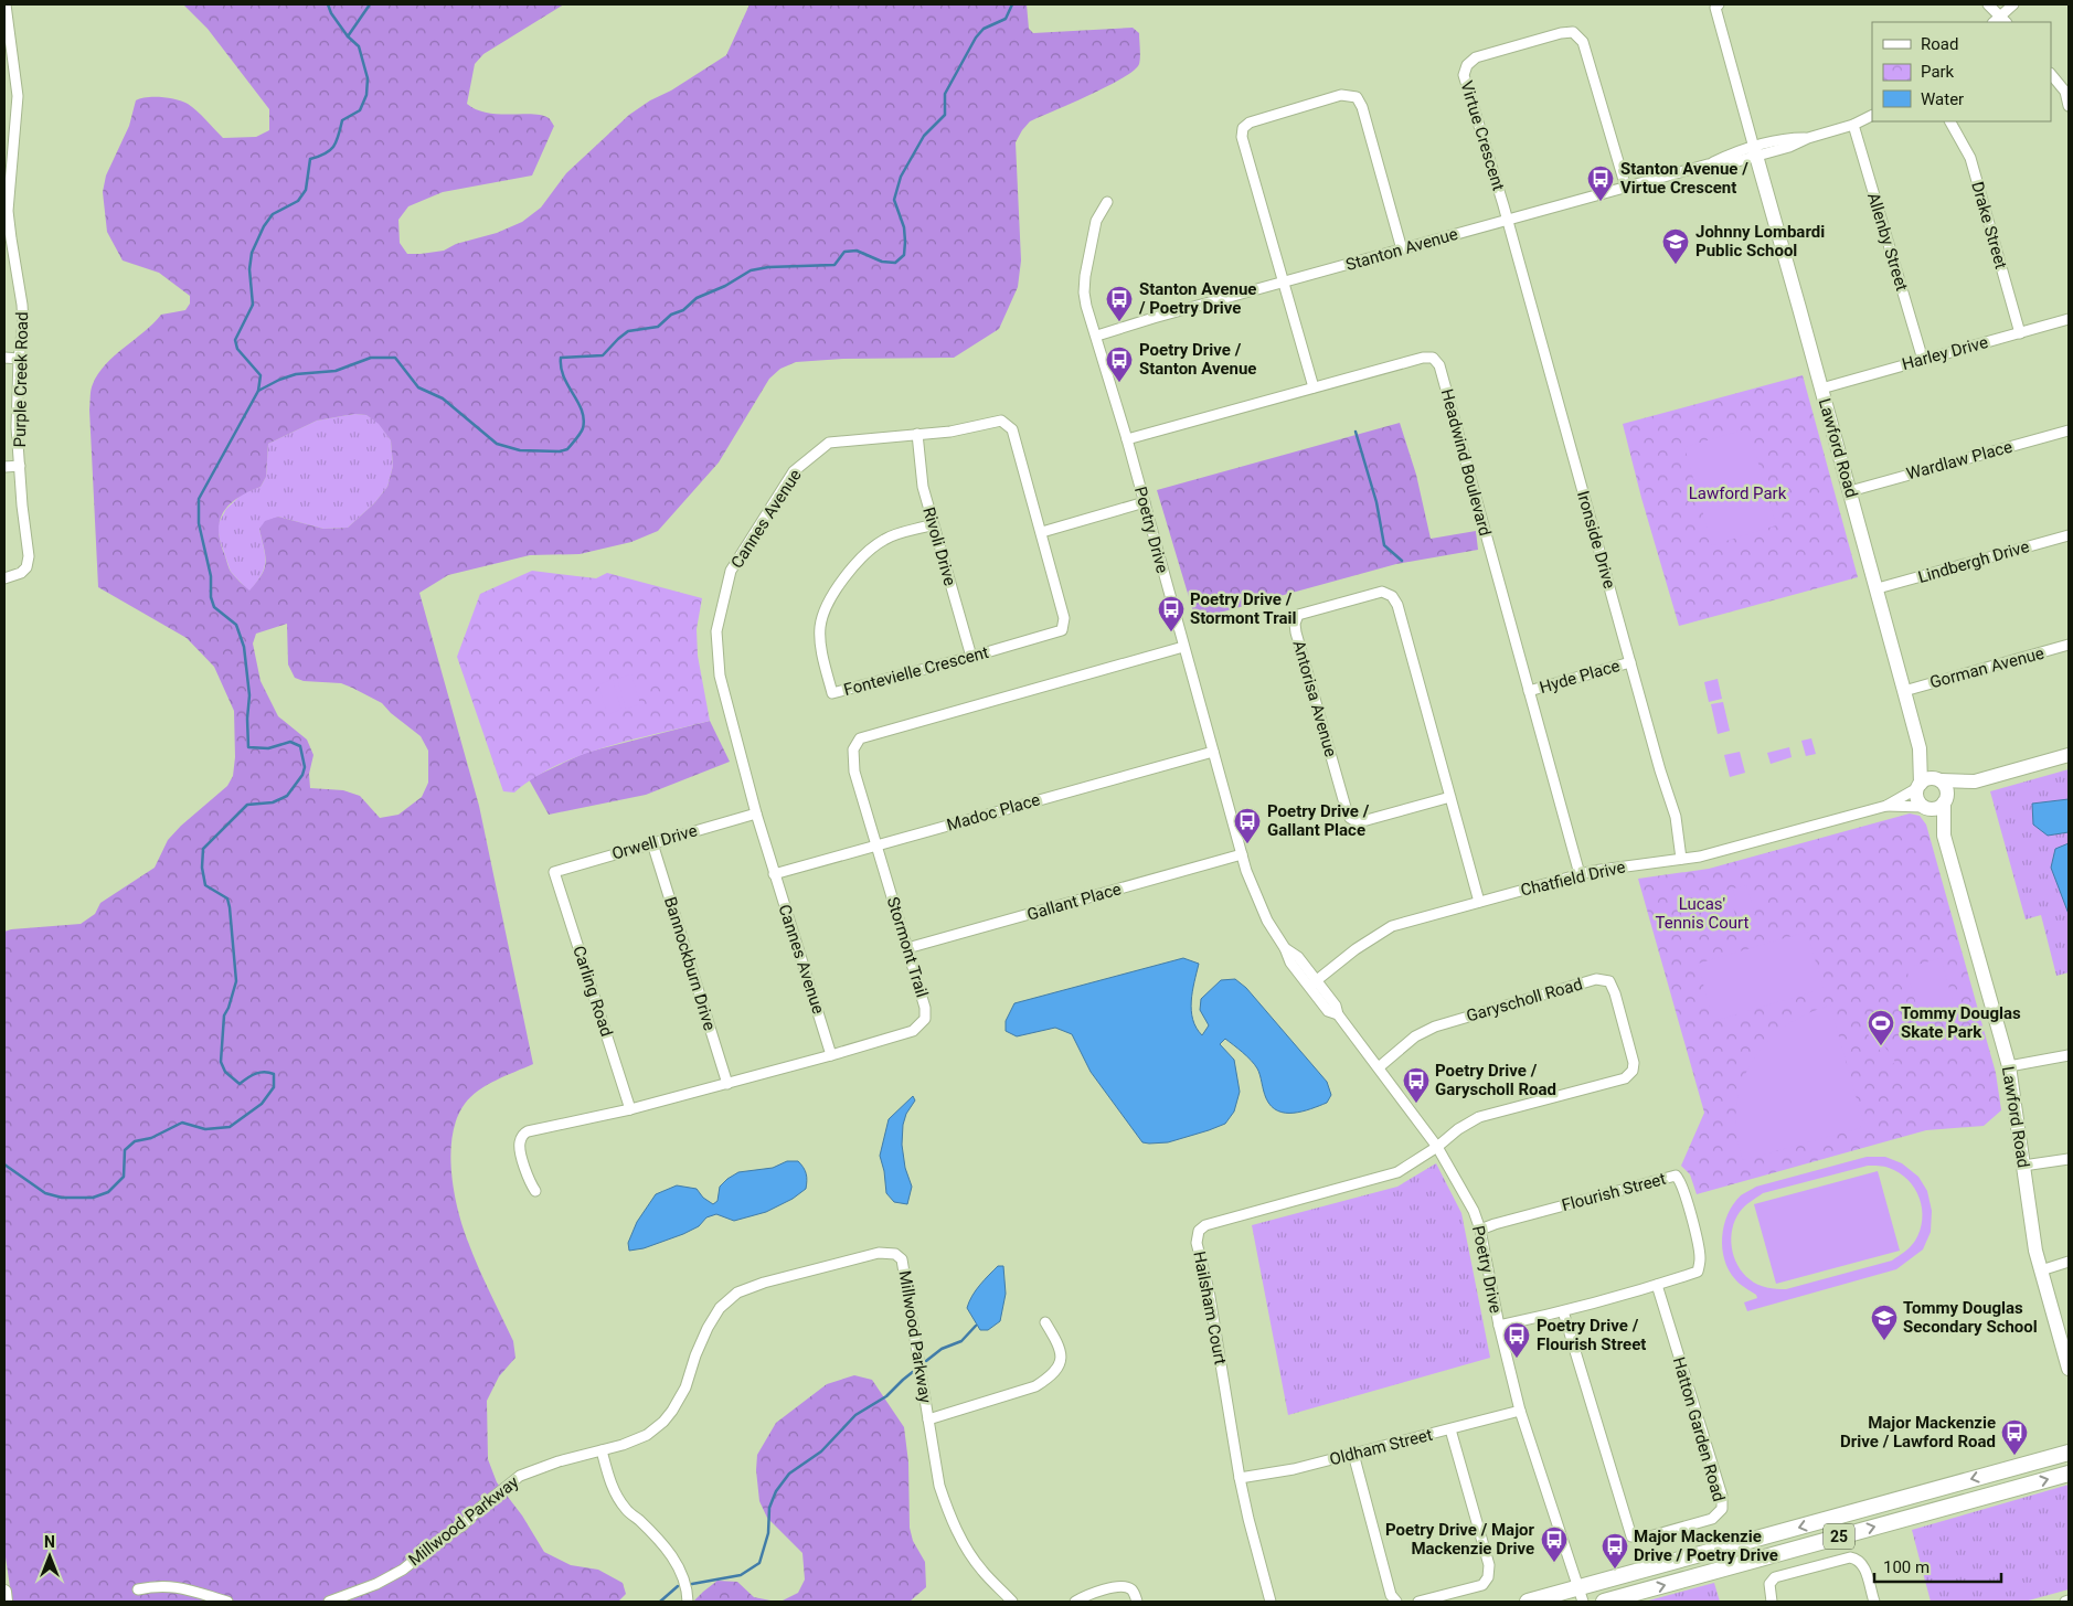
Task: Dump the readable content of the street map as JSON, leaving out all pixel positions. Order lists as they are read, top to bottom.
{
  "streets": {
    "main road": ["25"],
    "street": [
      "Virtue Crescent",
      "Drake Street",
      "Allenby Street",
      "Stanton Avenue",
      "Harley Drive",
      "Purple Creek Road",
      "Lawford Road",
      "Wardlaw Place",
      "Headwind Boulevard",
      "Cannes Avenue",
      "Poetry Drive",
      "Ironside Drive",
      "Rivoli Drive",
      "Lindbergh Drive",
      "Gorman Avenue",
      "Fontevielle Crescent",
      "Hyde Place",
      "Antorisa Avenue",
      "Madoc Place",
      "Orwell Drive",
      "Chatfield Drive",
      "Gallant Place",
      "Stormont Trail",
      "Bannockburn Drive",
      "Carling Road",
      "Garyscholl Road",
      "Flourish Street",
      "Hailsham Court",
      "Millwood Parkway",
      "Hatton Garden Road",
      "Oldham Street"
    ]
  },
  "crossings": [
    ["Virtue Crescent", "Stanton Avenue"],
    ["Virtue Crescent", "Ironside Drive"],
    ["Drake Street", "Harley Drive"],
    ["Allenby Street", "Stanton Avenue"],
    ["Allenby Street", "Harley Drive"],
    ["Stanton Avenue", "Lawford Road"],
    ["Stanton Avenue", "Poetry Drive"],
    ["Stanton Avenue", "Ironside Drive"],
    ["Harley Drive", "Lawford Road"],
    ["Lawford Road", "Wardlaw Place"],
    ["Lawford Road", "Lindbergh Drive"],
    ["Lawford Road", "Gorman Avenue"],
    ["Lawford Road", "Chatfield Drive"],
    ["Headwind Boulevard", "Poetry Drive"],
    ["Headwind Boulevard", "Hyde Place"],
    ["Headwind Boulevard", "Chatfield Drive"],
    ["Cannes Avenue", "Rivoli Drive"],
    ["Cannes Avenue", "Fontevielle Crescent"],
    ["Cannes Avenue", "Madoc Place"],
    ["Cannes Avenue", "Orwell Drive"],
    ["Cannes Avenue", "Stormont Trail"],
    ["Poetry Drive", "Madoc Place"],
    ["Poetry Drive", "Chatfield Drive"],
    ["Poetry Drive", "Gallant Place"],
    ["Poetry Drive", "Stormont Trail"],
    ["Poetry Drive", "Garyscholl Road"],
    ["Poetry Drive", "Flourish Street"],
    ["Poetry Drive", "Hailsham Court"],
    ["Poetry Drive", "Oldham Street"],
    ["Poetry Drive", "25"],
    ["Ironside Drive", "Hyde Place"],
    ["Ironside Drive", "Chatfield Drive"],
    ["Rivoli Drive", "Fontevielle Crescent"],
    ["Antorisa Avenue", "Chatfield Drive"],
    ["Madoc Place", "Stormont Trail"],
    ["Orwell Drive", "Bannockburn Drive"],
    ["Orwell Drive", "Carling Road"],
    ["Gallant Place", "Stormont Trail"],
    ["Stormont Trail", "Bannockburn Drive"],
    ["Stormont Trail", "Carling Road"],
    ["Garyscholl Road", "Hailsham Court"],
    ["Flourish Street", "Hatton Garden Road"],
    ["Hailsham Court", "Oldham Street"]
  ],
  "parks": ["Lawford Park", "Lucas' Tennis Court"],
  "places": {
    "bus stop": [
      "Stanton Avenue / Virtue Crescent",
      "Stanton Avenue / Poetry Drive",
      "Poetry Drive / Stanton Avenue",
      "Poetry Drive / Stormont Trail",
      "Poetry Drive / Gallant Place",
      "Poetry Drive / Garyscholl Road",
      "Poetry Drive / Flourish Street",
      "Major Mackenzie Drive / Lawford Road",
      "Poetry Drive / Major Mackenzie Drive",
      "Major Mackenzie Drive / Poetry Drive"
    ],
    "school or university": ["Johnny Lombardi Public School", "Tommy Douglas Secondary School"],
    "sports": ["Tommy Douglas Skate Park"]
  },
  "legend": ["Road", "Park", "Water"],
  "scale_bar": "100 m",
  "north": "top"
}
